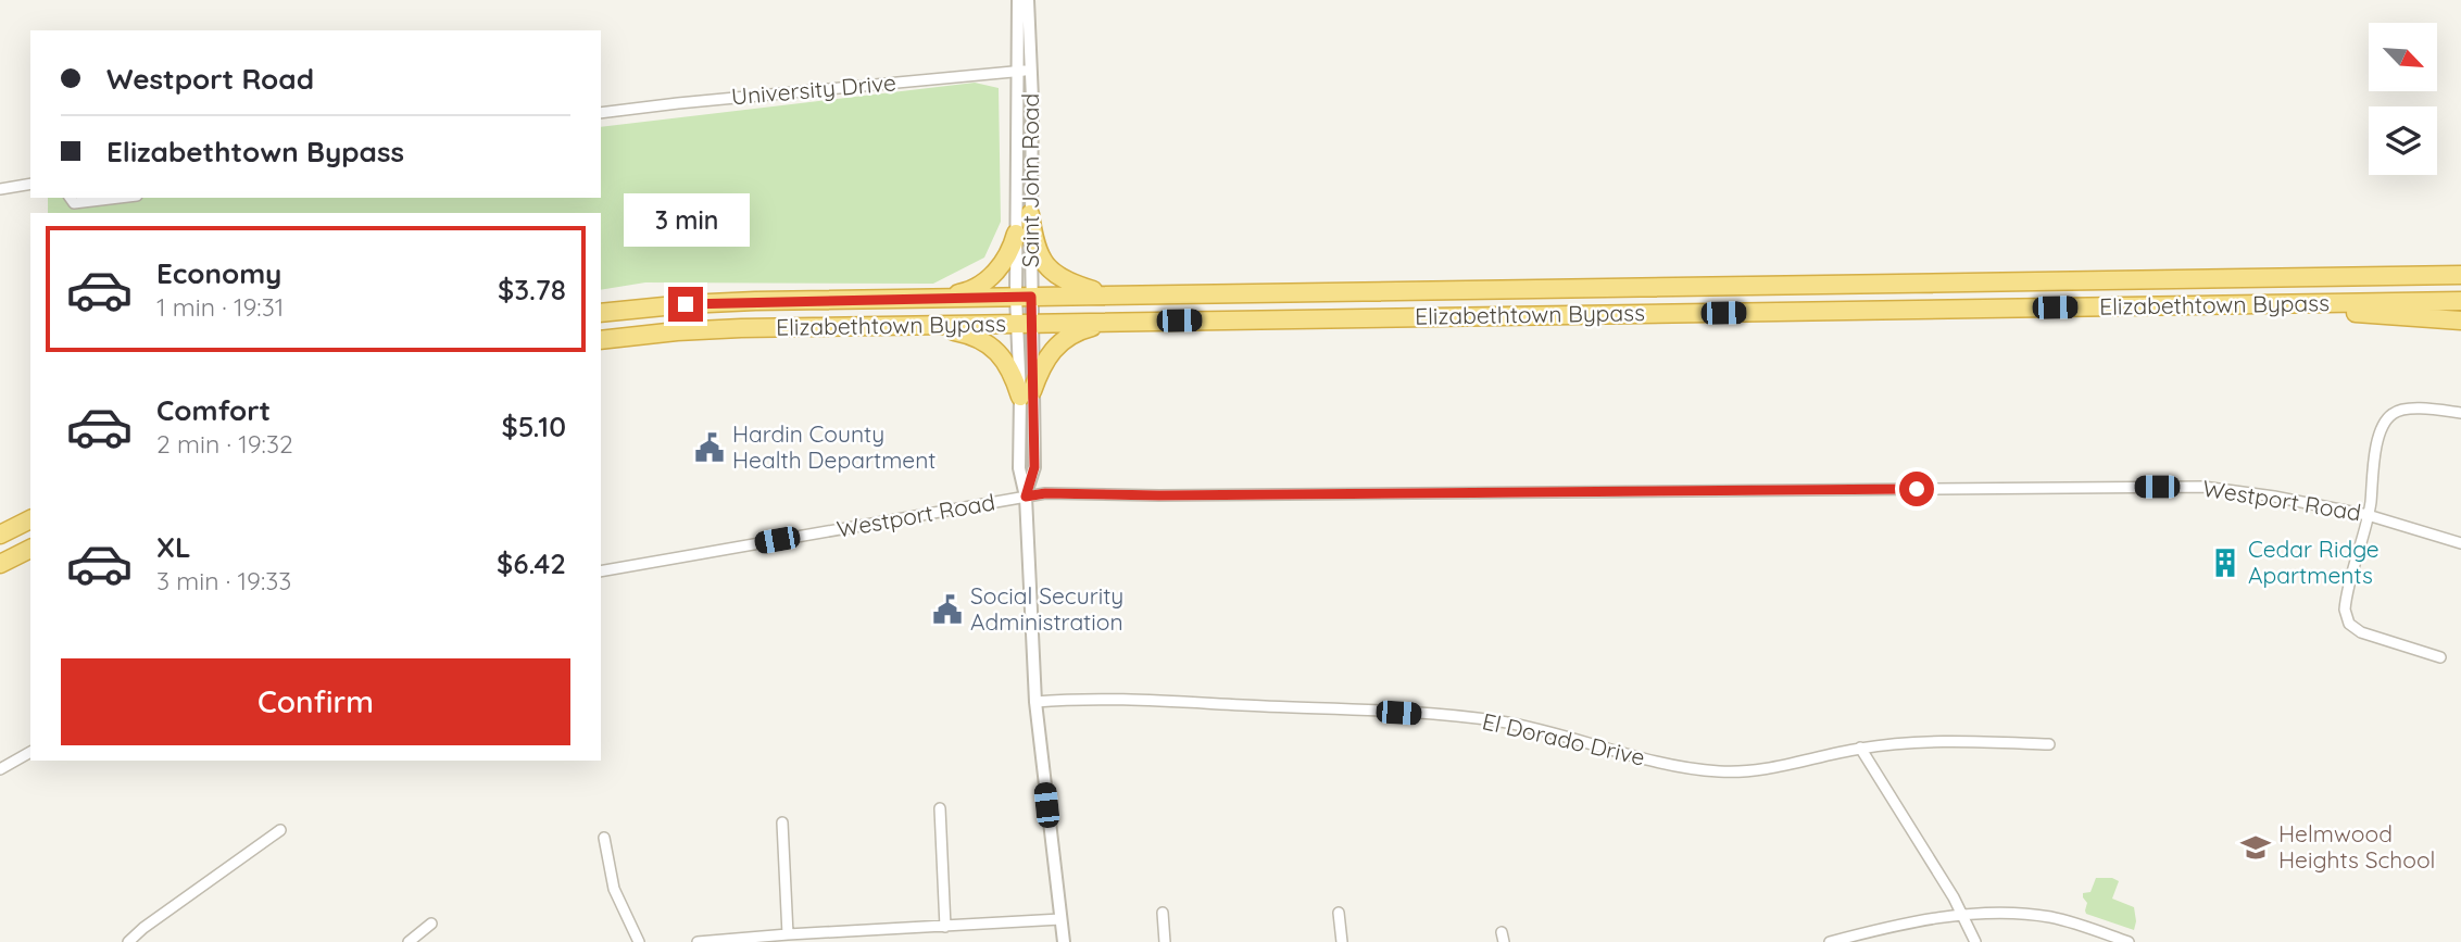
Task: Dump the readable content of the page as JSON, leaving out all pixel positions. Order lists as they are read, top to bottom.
{
  "streets": {
    "highway": ["Elizabethtown Bypass"],
    "street": [
      "University Drive",
      "Saint John Road",
      "Westport Road",
      "El Dorado Drive"
    ]
  },
  "crossings": [
    ["University Drive", "Saint John Road"],
    ["Saint John Road", "Elizabethtown Bypass"],
    ["Saint John Road", "Westport Road"],
    ["Saint John Road", "El Dorado Drive"]
  ],
  "places": {
    "public building": ["Hardin County Health Department", "Social Security Administration"],
    "building": ["Cedar Ridge Apartments"],
    "school or university": ["Helmwood Heights School"]
  },
  "north": "bottom right",
  "page": {
    "banner": ["Westport Road", "Elizabethtown Bypass"],
    "bubble": "3 min",
    "list": [
      {
        "name": "Economy",
        "note": "1 min · 19:31",
        "value": "$3.78"
      },
      {
        "name": "Comfort",
        "note": "2 min · 19:32",
        "value": "$5.10"
      },
      {
        "name": "XL",
        "note": "3 min · 19:33",
        "value": "$6.42"
      }
    ],
    "buttons": "Confirm"
  }
}
